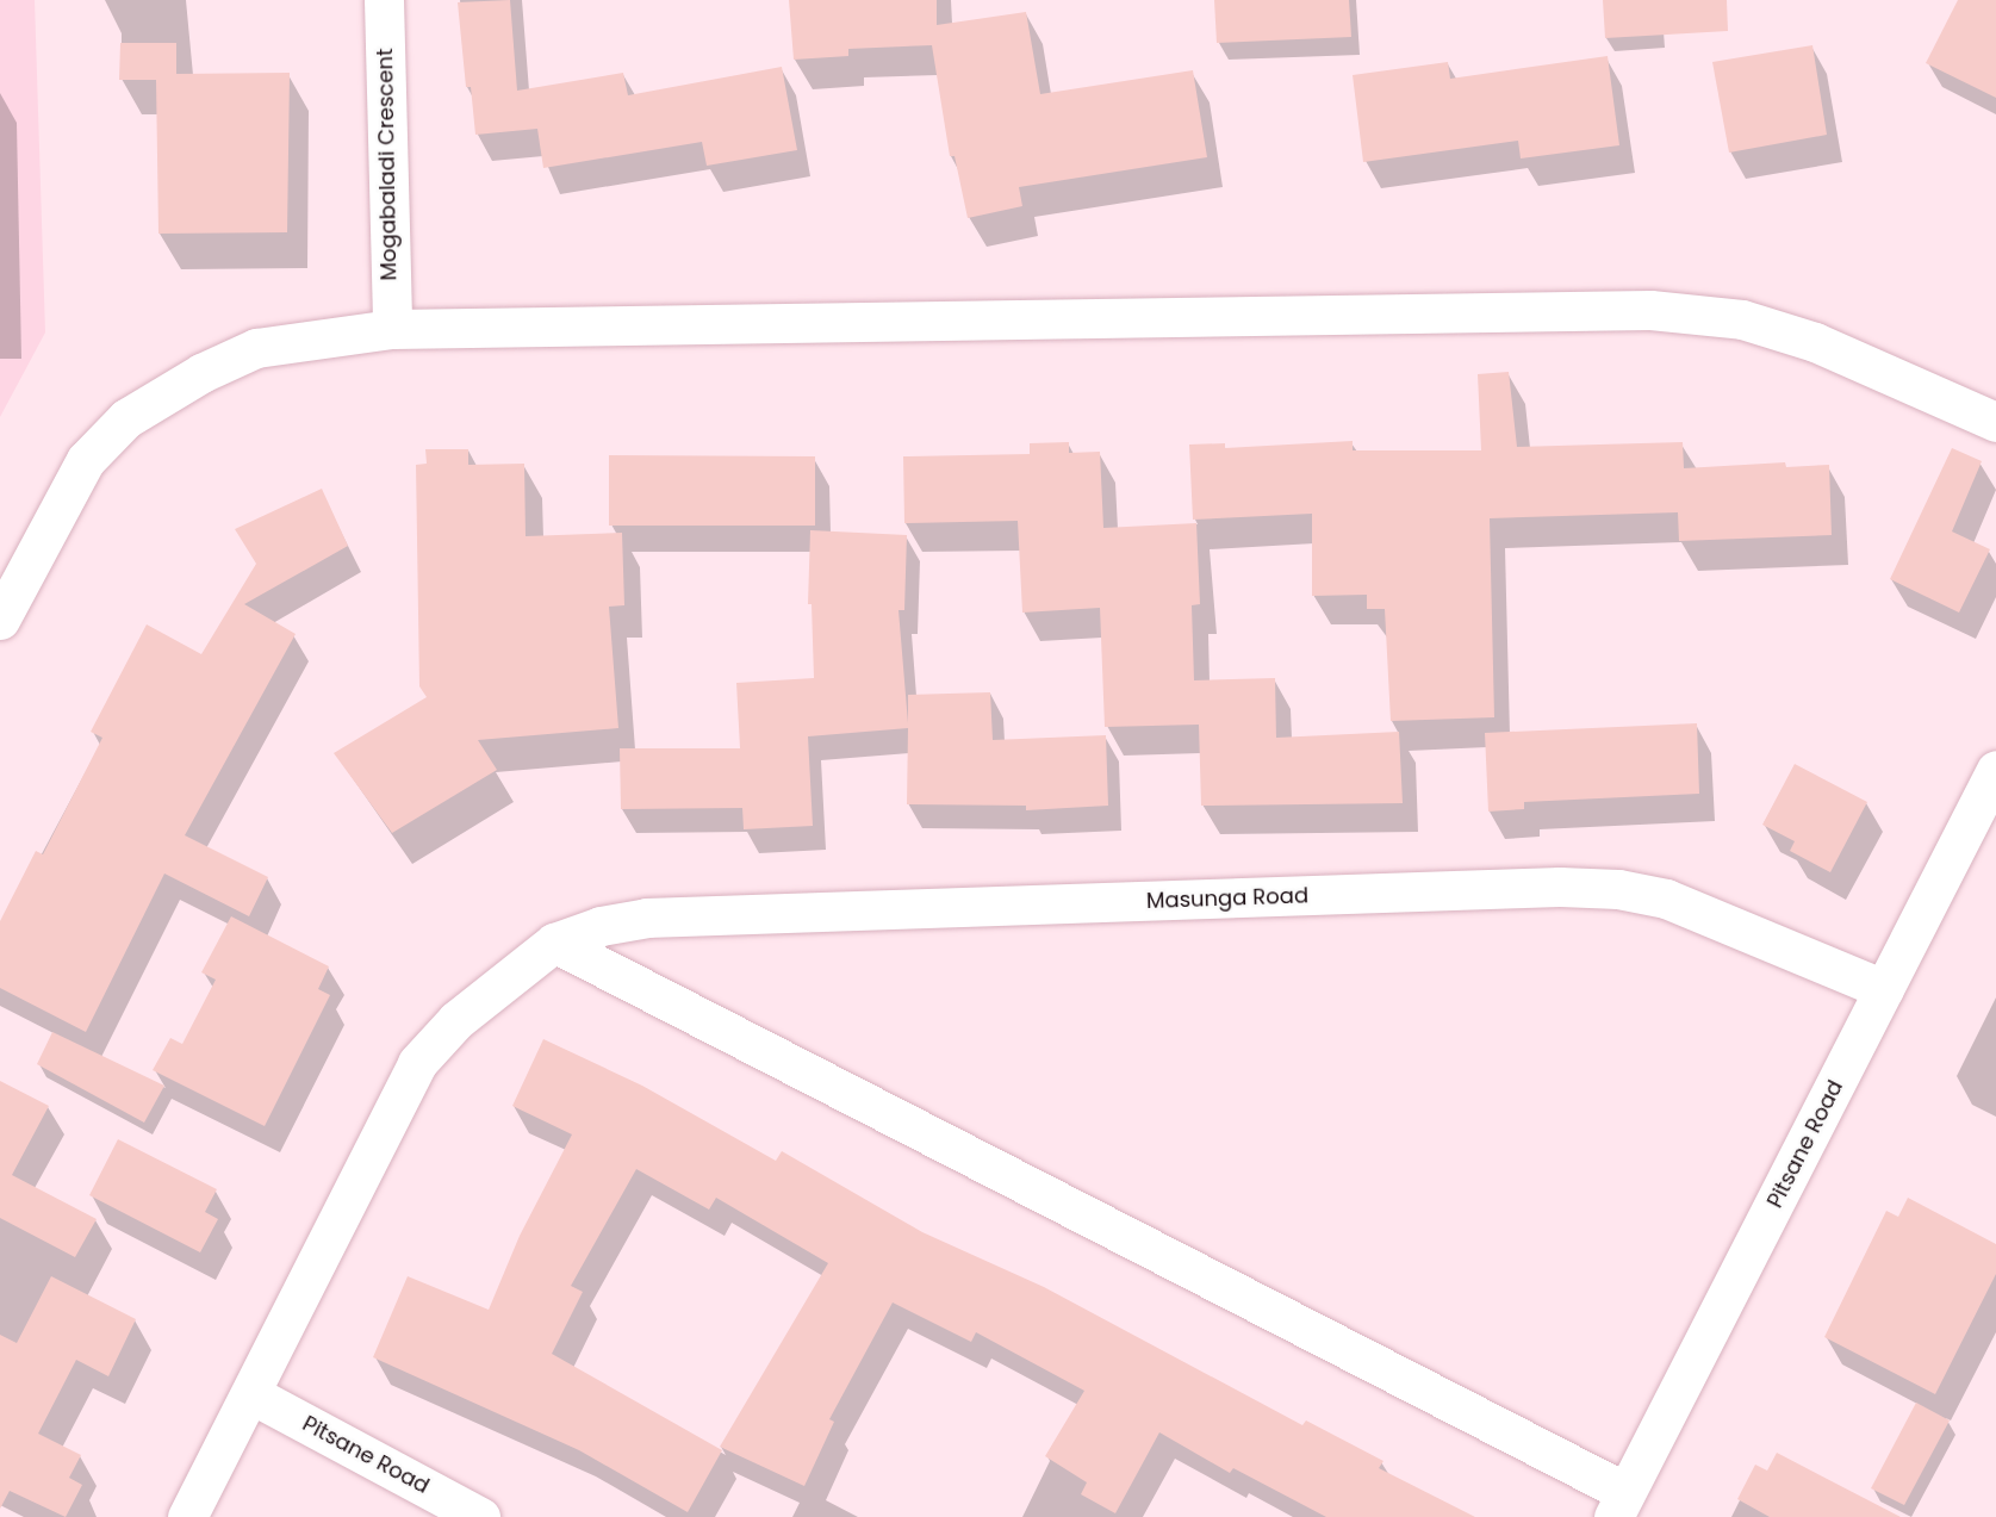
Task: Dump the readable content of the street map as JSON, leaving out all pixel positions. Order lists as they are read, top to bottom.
{
  "streets": {
    "street": ["Mogabaladi Crescent", "Masunga Road", "Pitsane Road"]
  },
  "crossings": [
    ["Masunga Road", "Pitsane Road"]
  ]
}
